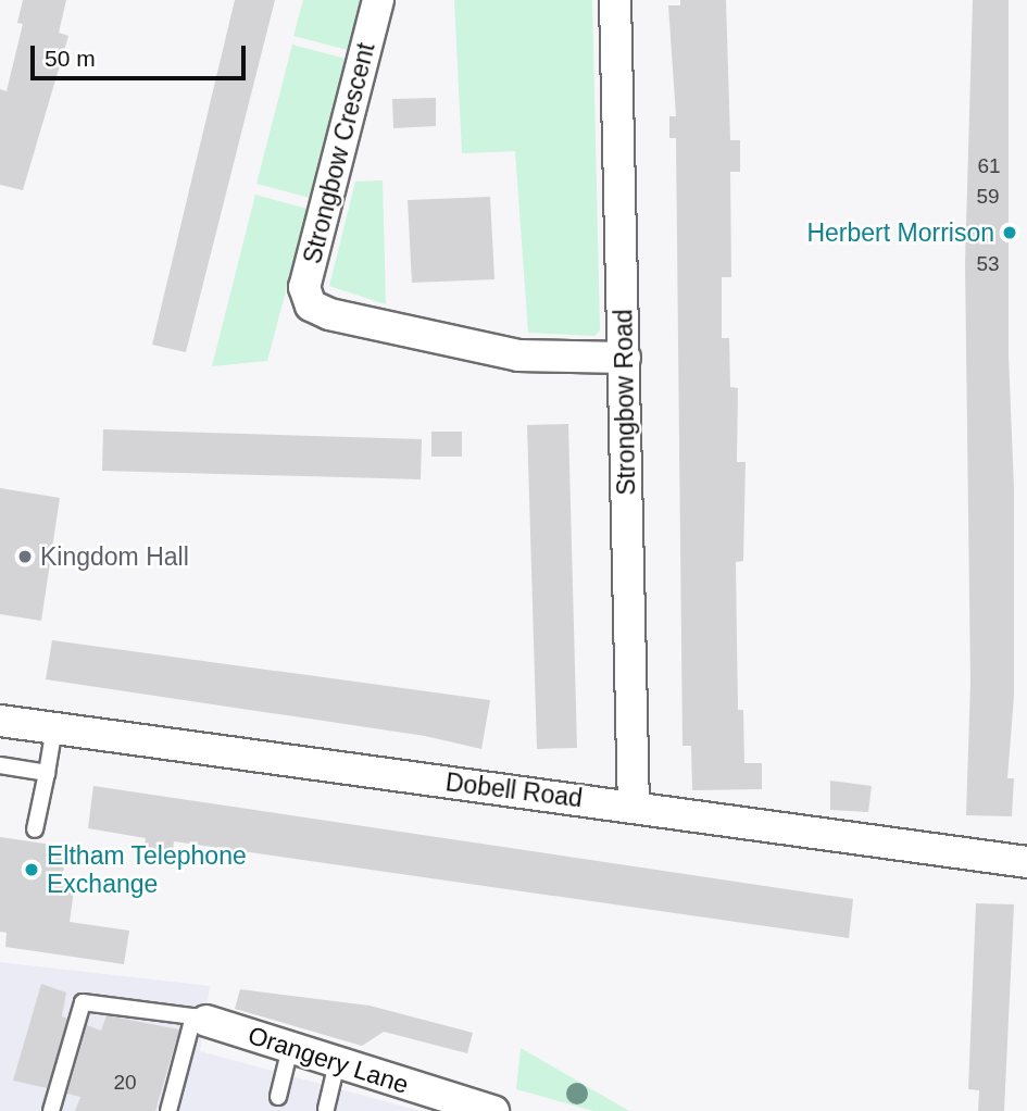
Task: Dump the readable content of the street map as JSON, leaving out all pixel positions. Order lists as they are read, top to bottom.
{
  "streets": {
    "street": [
      "Strongbow Crescent",
      "Strongbow Road",
      "Dobell Road",
      "Orangery Lane"
    ]
  },
  "crossings": [
    ["Strongbow Crescent", "Strongbow Road"],
    ["Strongbow Road", "Dobell Road"]
  ],
  "places": ["Herbert Morrison", "Kingdom Hall", "Eltham Telephone Exchange"],
  "house_numbers": [
    "61",
    "59",
    "53",
    "20"
  ],
  "scale_bar": "50 m"
}
